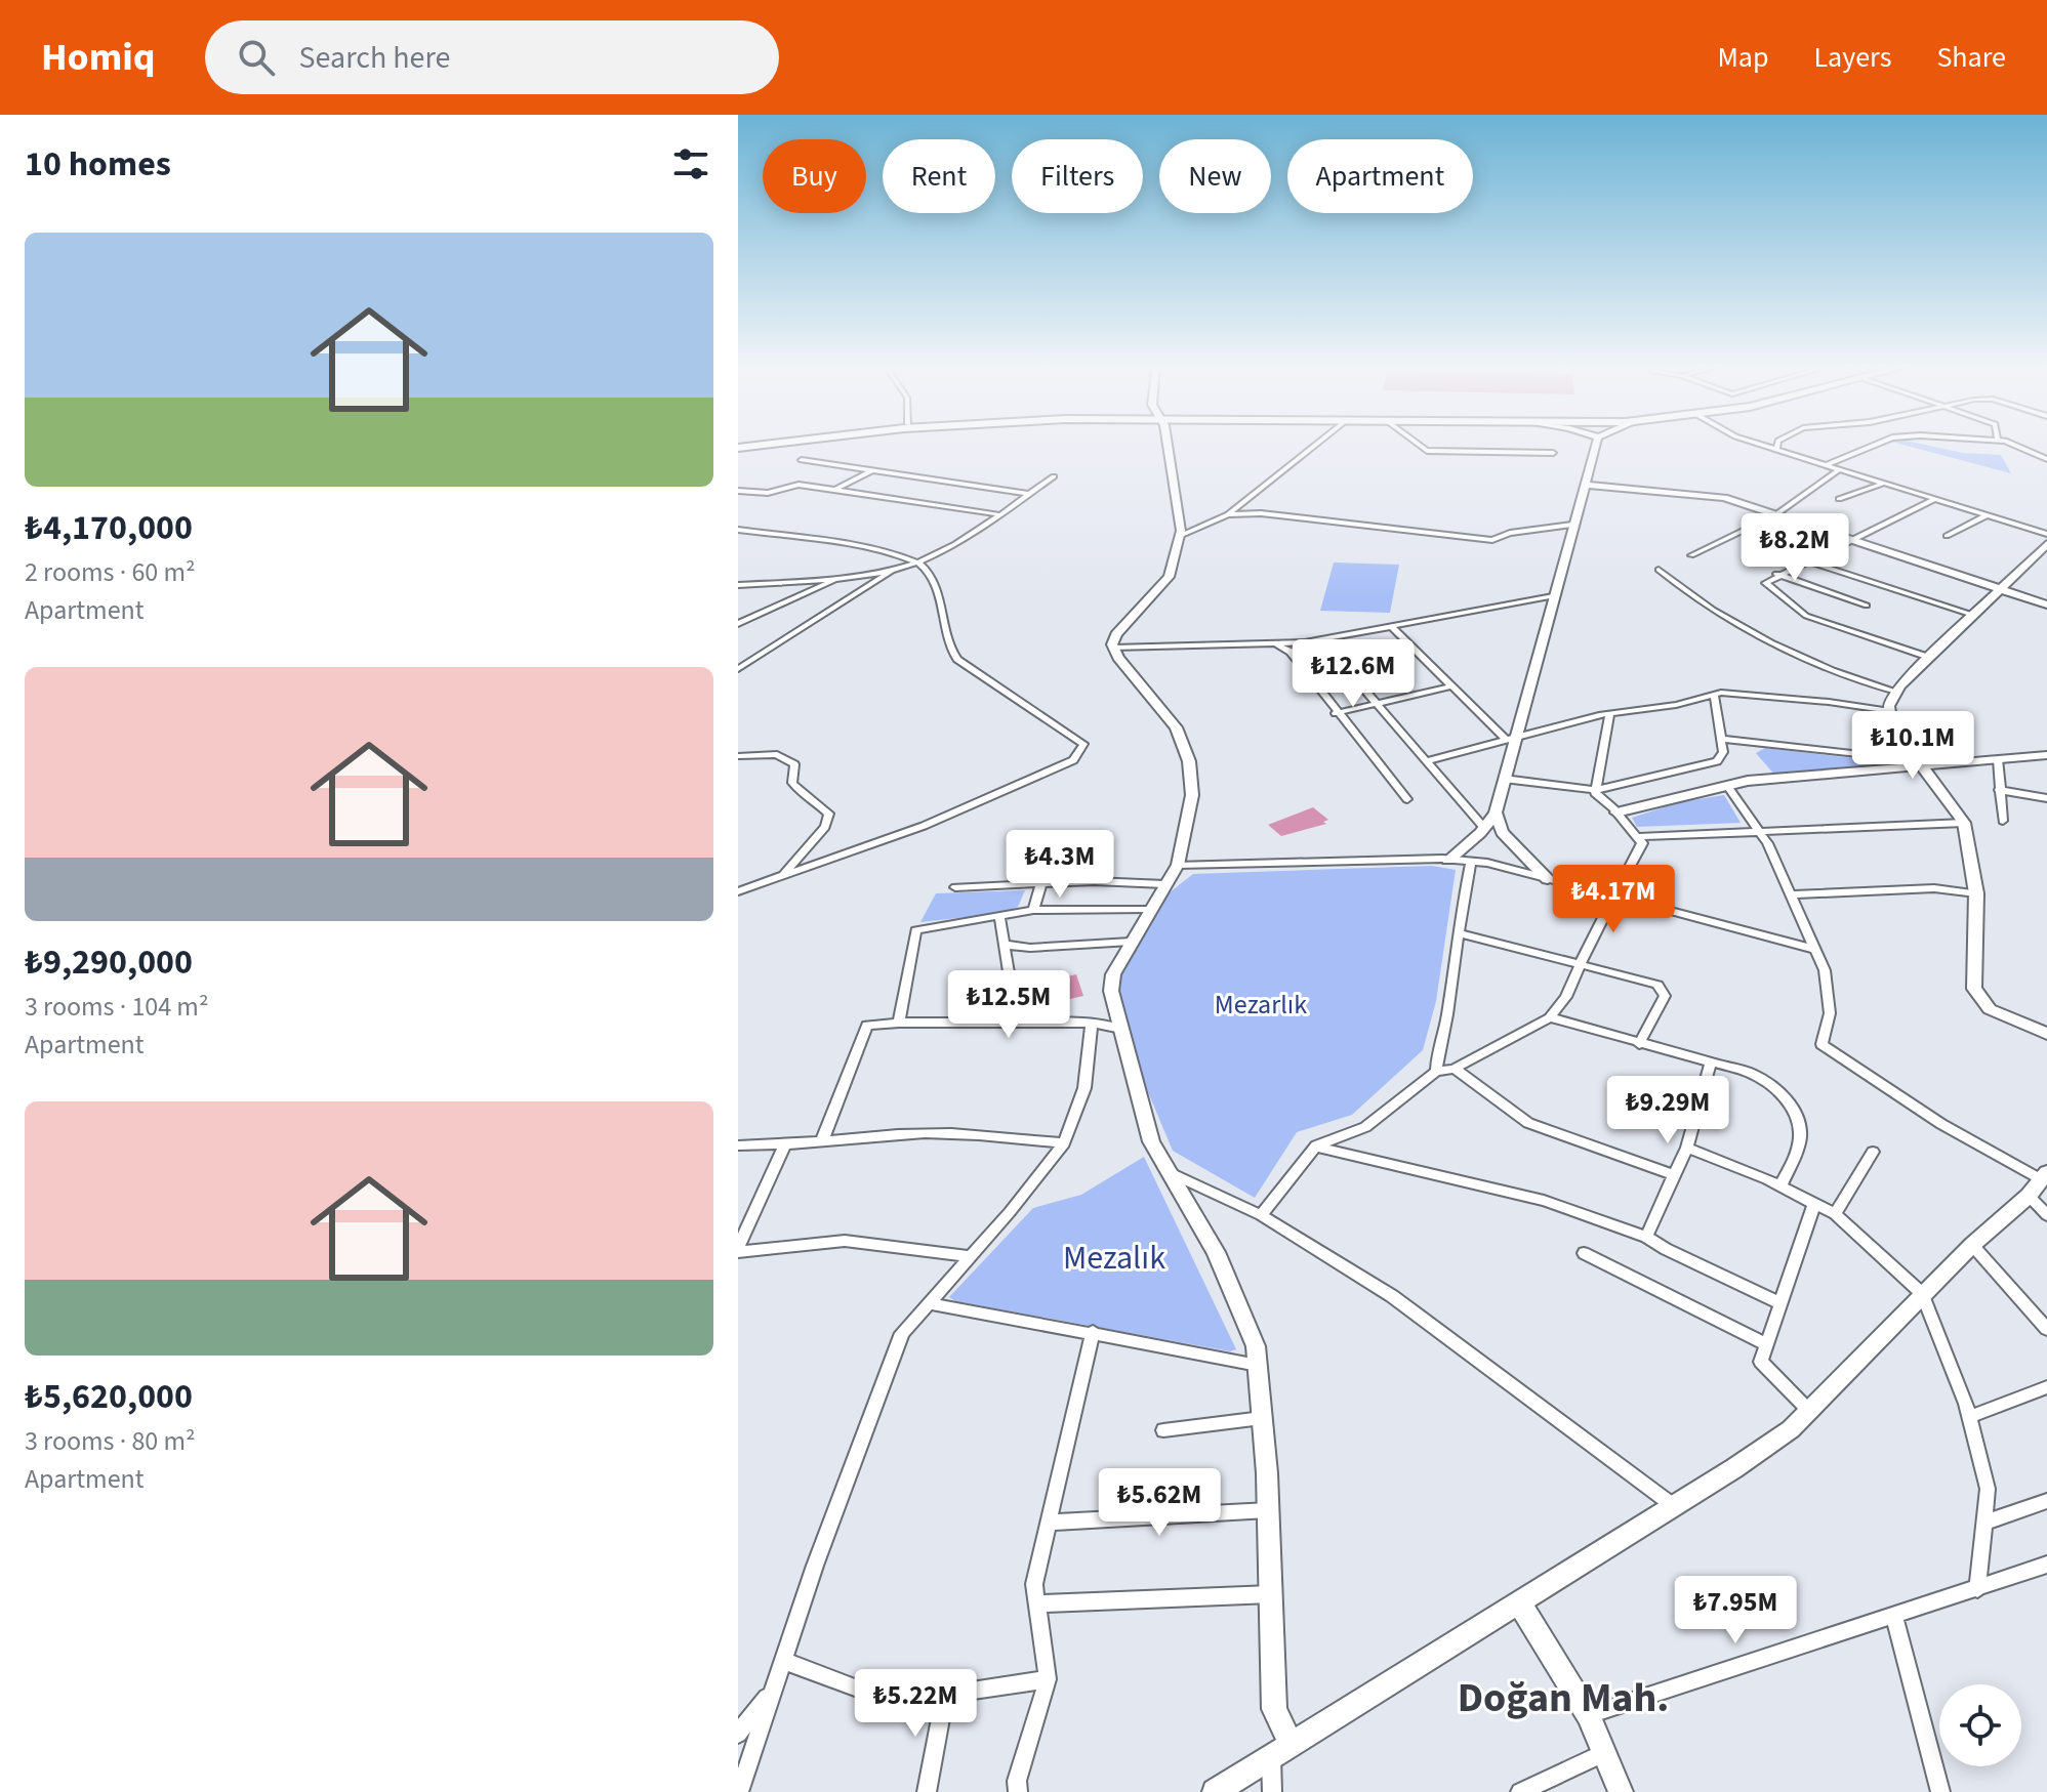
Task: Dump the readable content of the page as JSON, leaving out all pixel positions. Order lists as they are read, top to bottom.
{
  "districts": ["Doğan Mah."],
  "parks": ["Mezarlık", "Mezalık"],
  "page": {
    "header": "Homiq",
    "search": "Search here",
    "nav": ["Map", "Layers", "Share"],
    "heading": "10 homes",
    "chip": [
      "Buy",
      "Rent",
      "Filters",
      "New",
      "Apartment"
    ],
    "list": [
      {
        "name": "₺4,170,000",
        "note": "2 rooms · 60 m² · Apartment"
      },
      {
        "name": "₺9,290,000",
        "note": "3 rooms · 104 m² · Apartment"
      },
      {
        "name": "₺5,620,000",
        "note": "3 rooms · 80 m² · Apartment"
      }
    ],
    "price": [
      "₺8.2M",
      "₺12.6M",
      "₺10.1M",
      "₺4.3M",
      "₺4.17M",
      "₺12.5M",
      "₺9.29M",
      "₺5.62M",
      "₺7.95M",
      "₺5.22M"
    ]
  }
}
